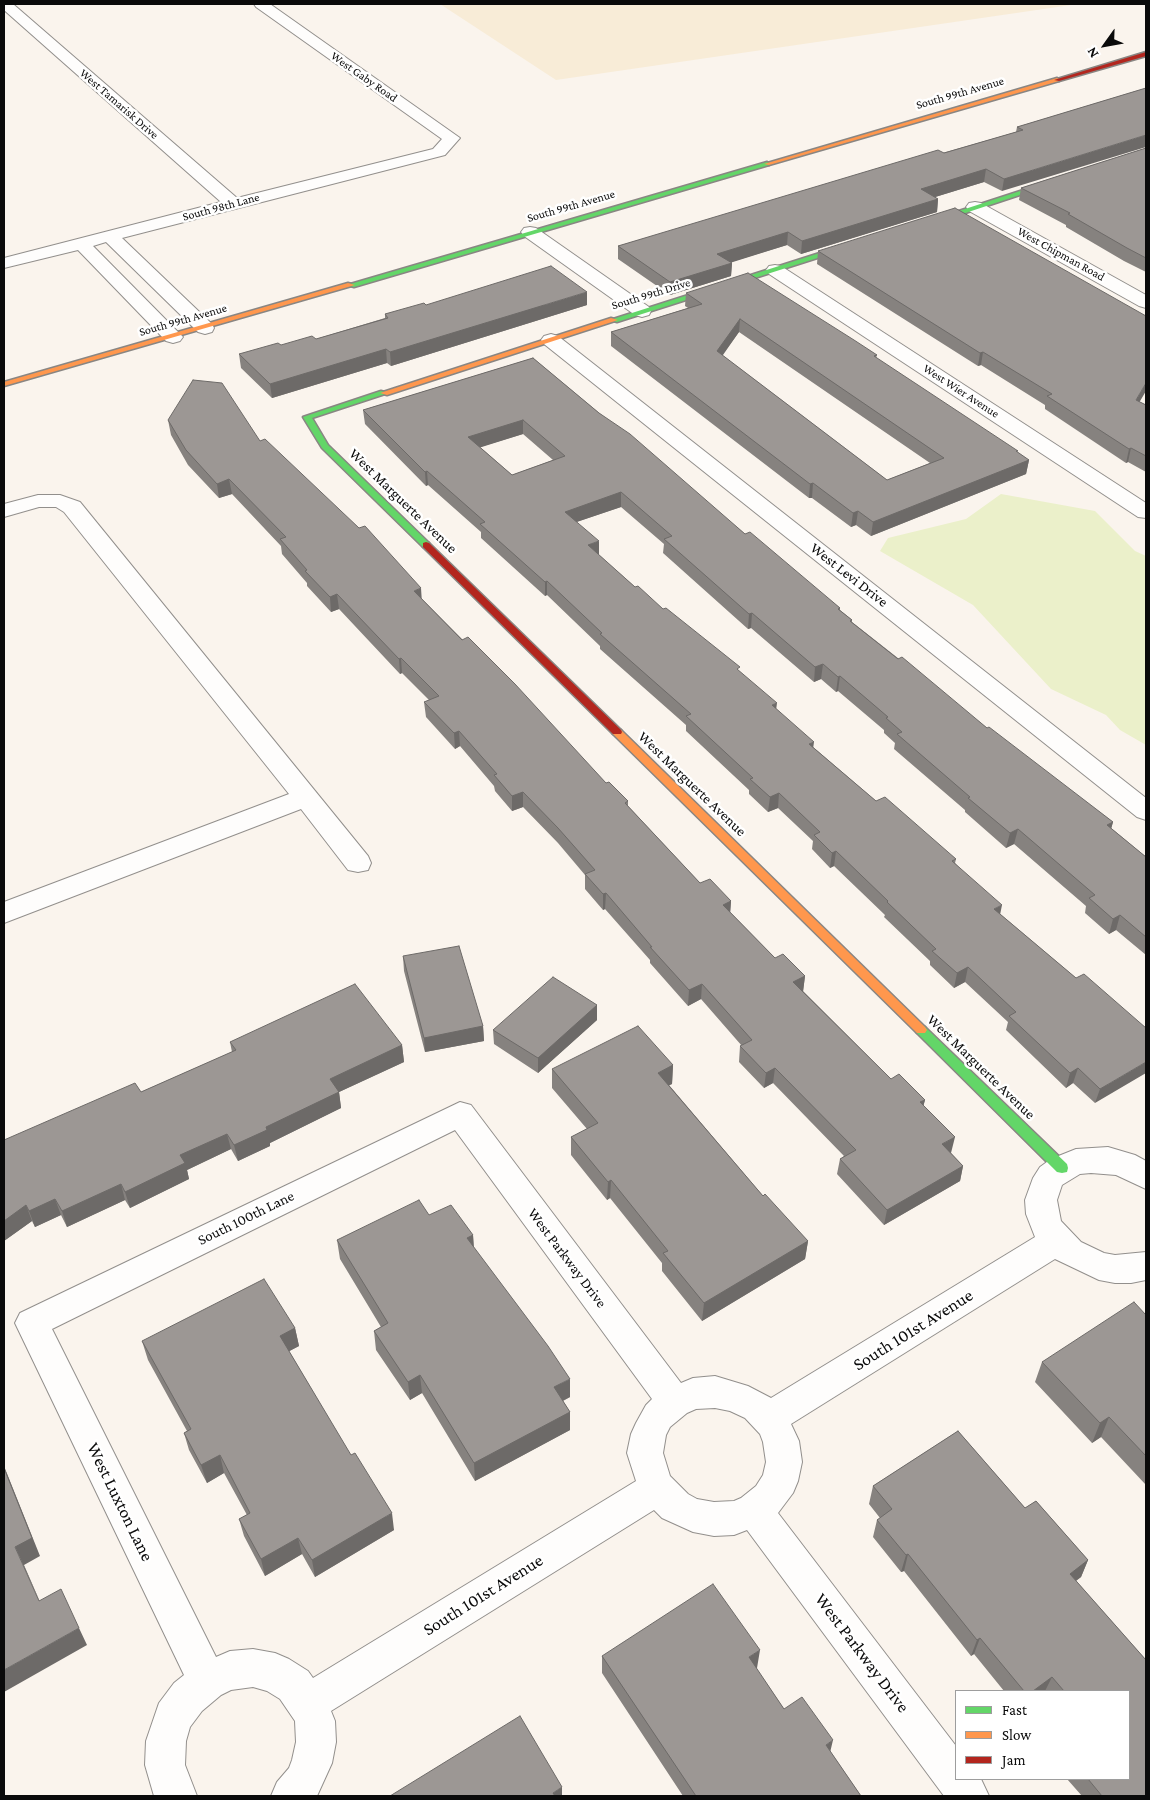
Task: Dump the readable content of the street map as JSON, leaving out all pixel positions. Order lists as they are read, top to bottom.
{
  "streets": {
    "street": [
      "West Gaby Road",
      "South 99th Avenue",
      "West Tamarisk Drive",
      "South 98th Lane",
      "West Chipman Road",
      "South 99th Drive",
      "West Wier Avenue",
      "West Marguerte Avenue",
      "West Levi Drive",
      "South 100th Lane",
      "West Parkway Drive",
      "South 101st Avenue",
      "West Luxton Lane"
    ]
  },
  "crossings": [
    ["West Gaby Road", "South 98th Lane"],
    ["West Tamarisk Drive", "South 98th Lane"],
    ["South 99th Drive", "West Wier Avenue"],
    ["South 99th Drive", "West Marguerte Avenue"],
    ["South 99th Drive", "West Levi Drive"],
    ["South 100th Lane", "West Parkway Drive"],
    ["South 100th Lane", "West Luxton Lane"],
    ["West Parkway Drive", "South 101st Avenue"]
  ],
  "legend": ["Fast", "Slow", "Jam"],
  "north": "bottom left"
}
